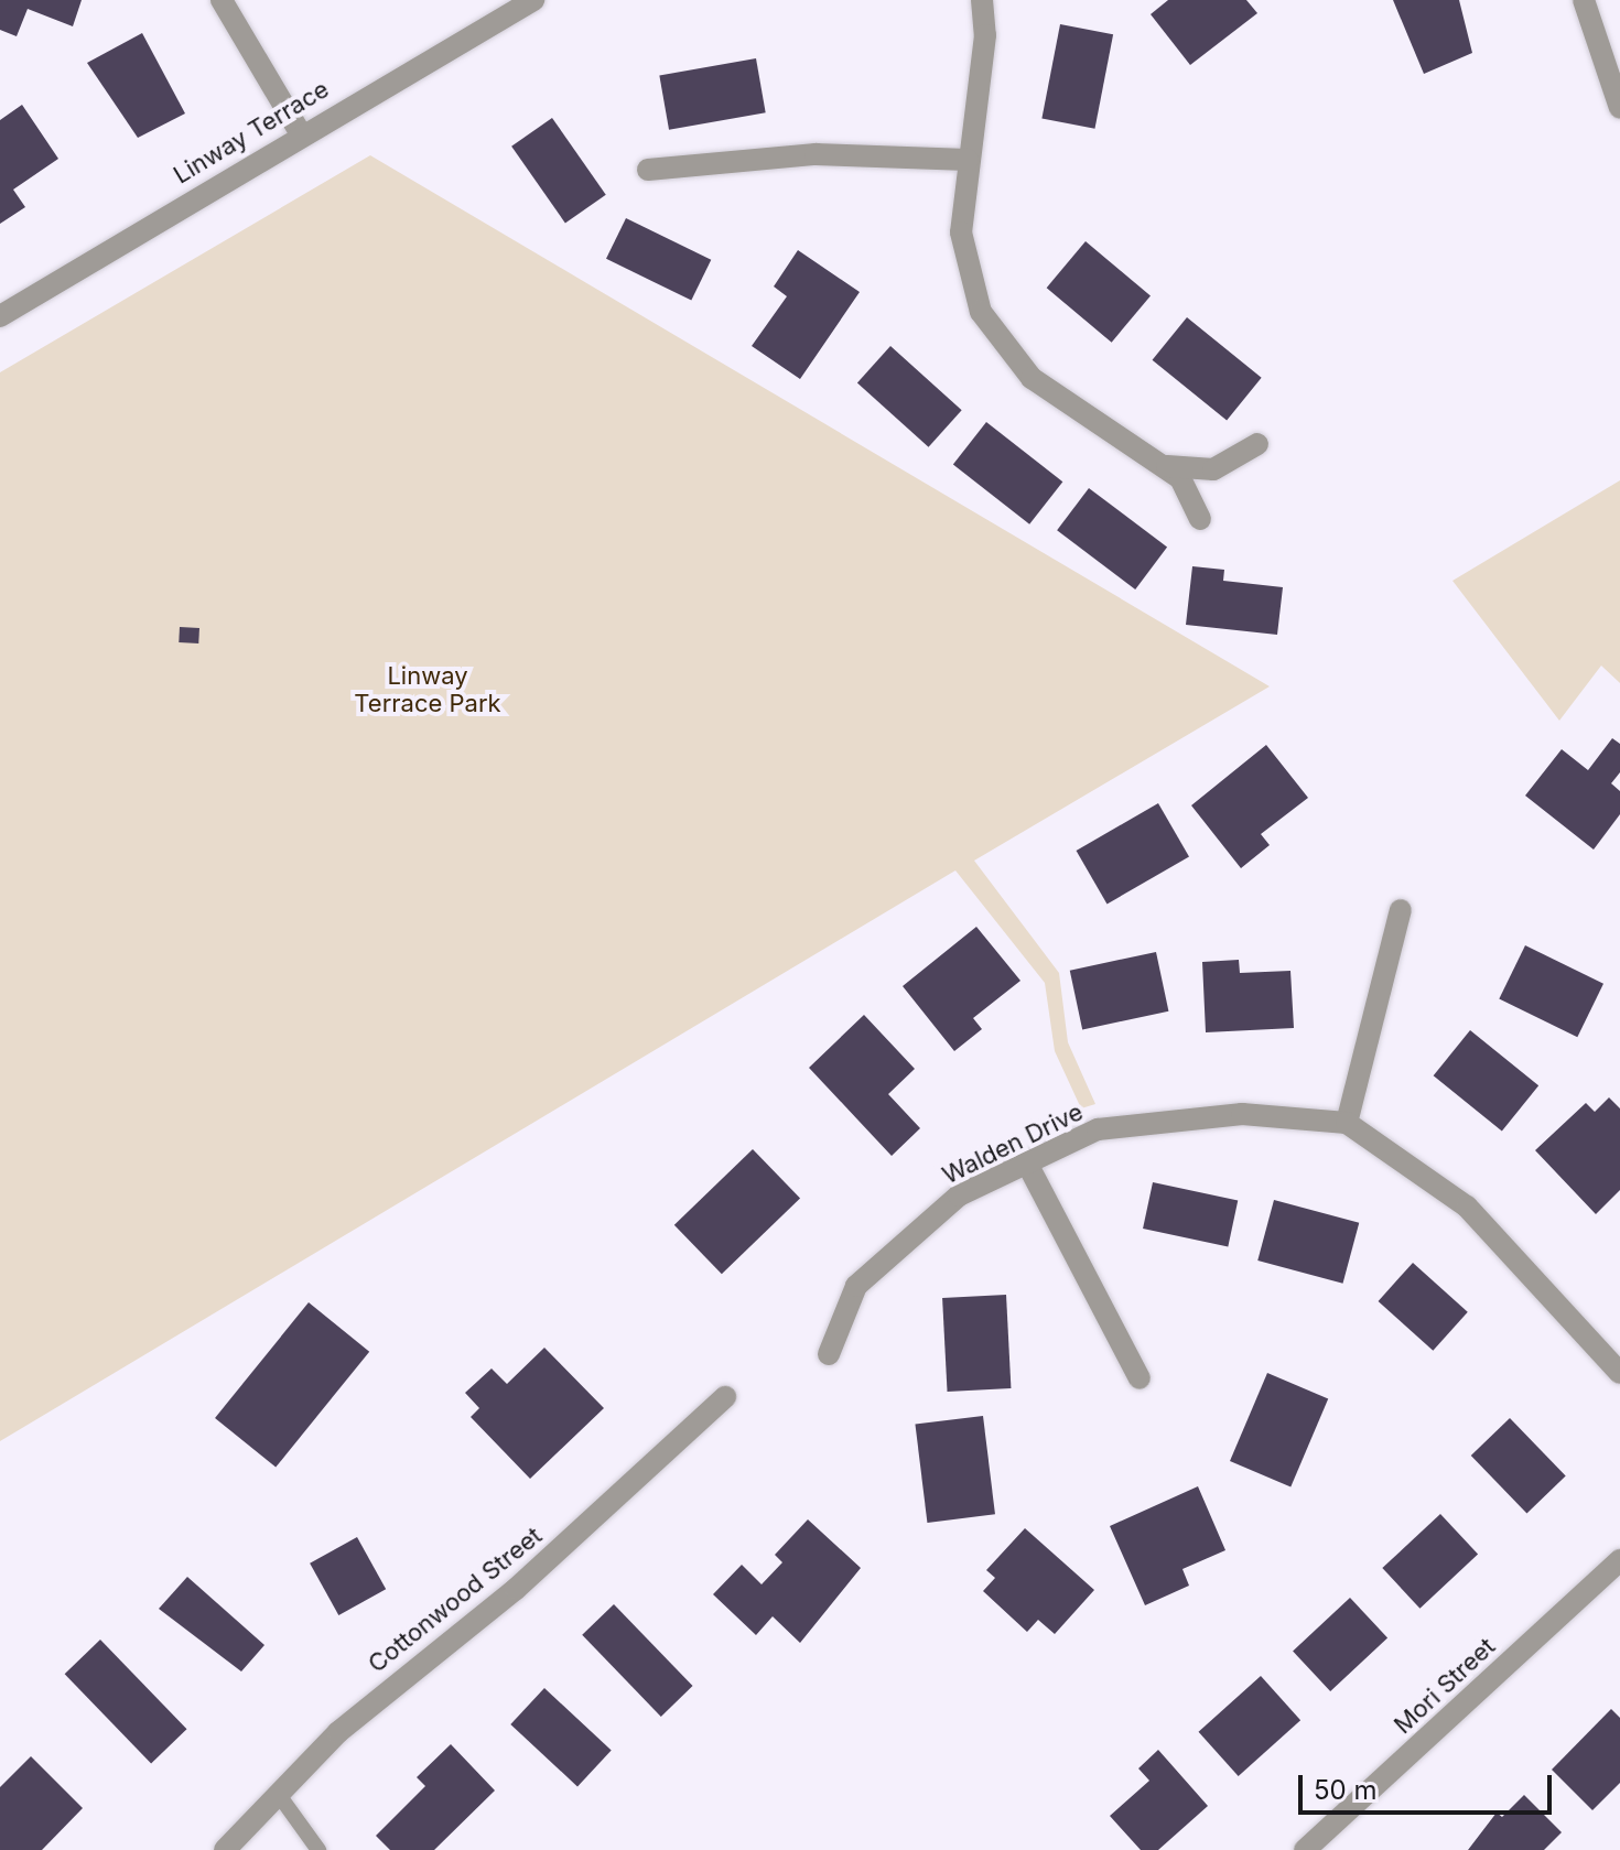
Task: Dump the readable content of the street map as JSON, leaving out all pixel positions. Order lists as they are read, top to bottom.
{
  "streets": {
    "street": [
      "Linway Terrace",
      "Walden Drive",
      "Cottonwood Street",
      "Mori Street"
    ]
  },
  "parks": ["Linway Terrace Park"],
  "scale_bar": "50 m"
}
